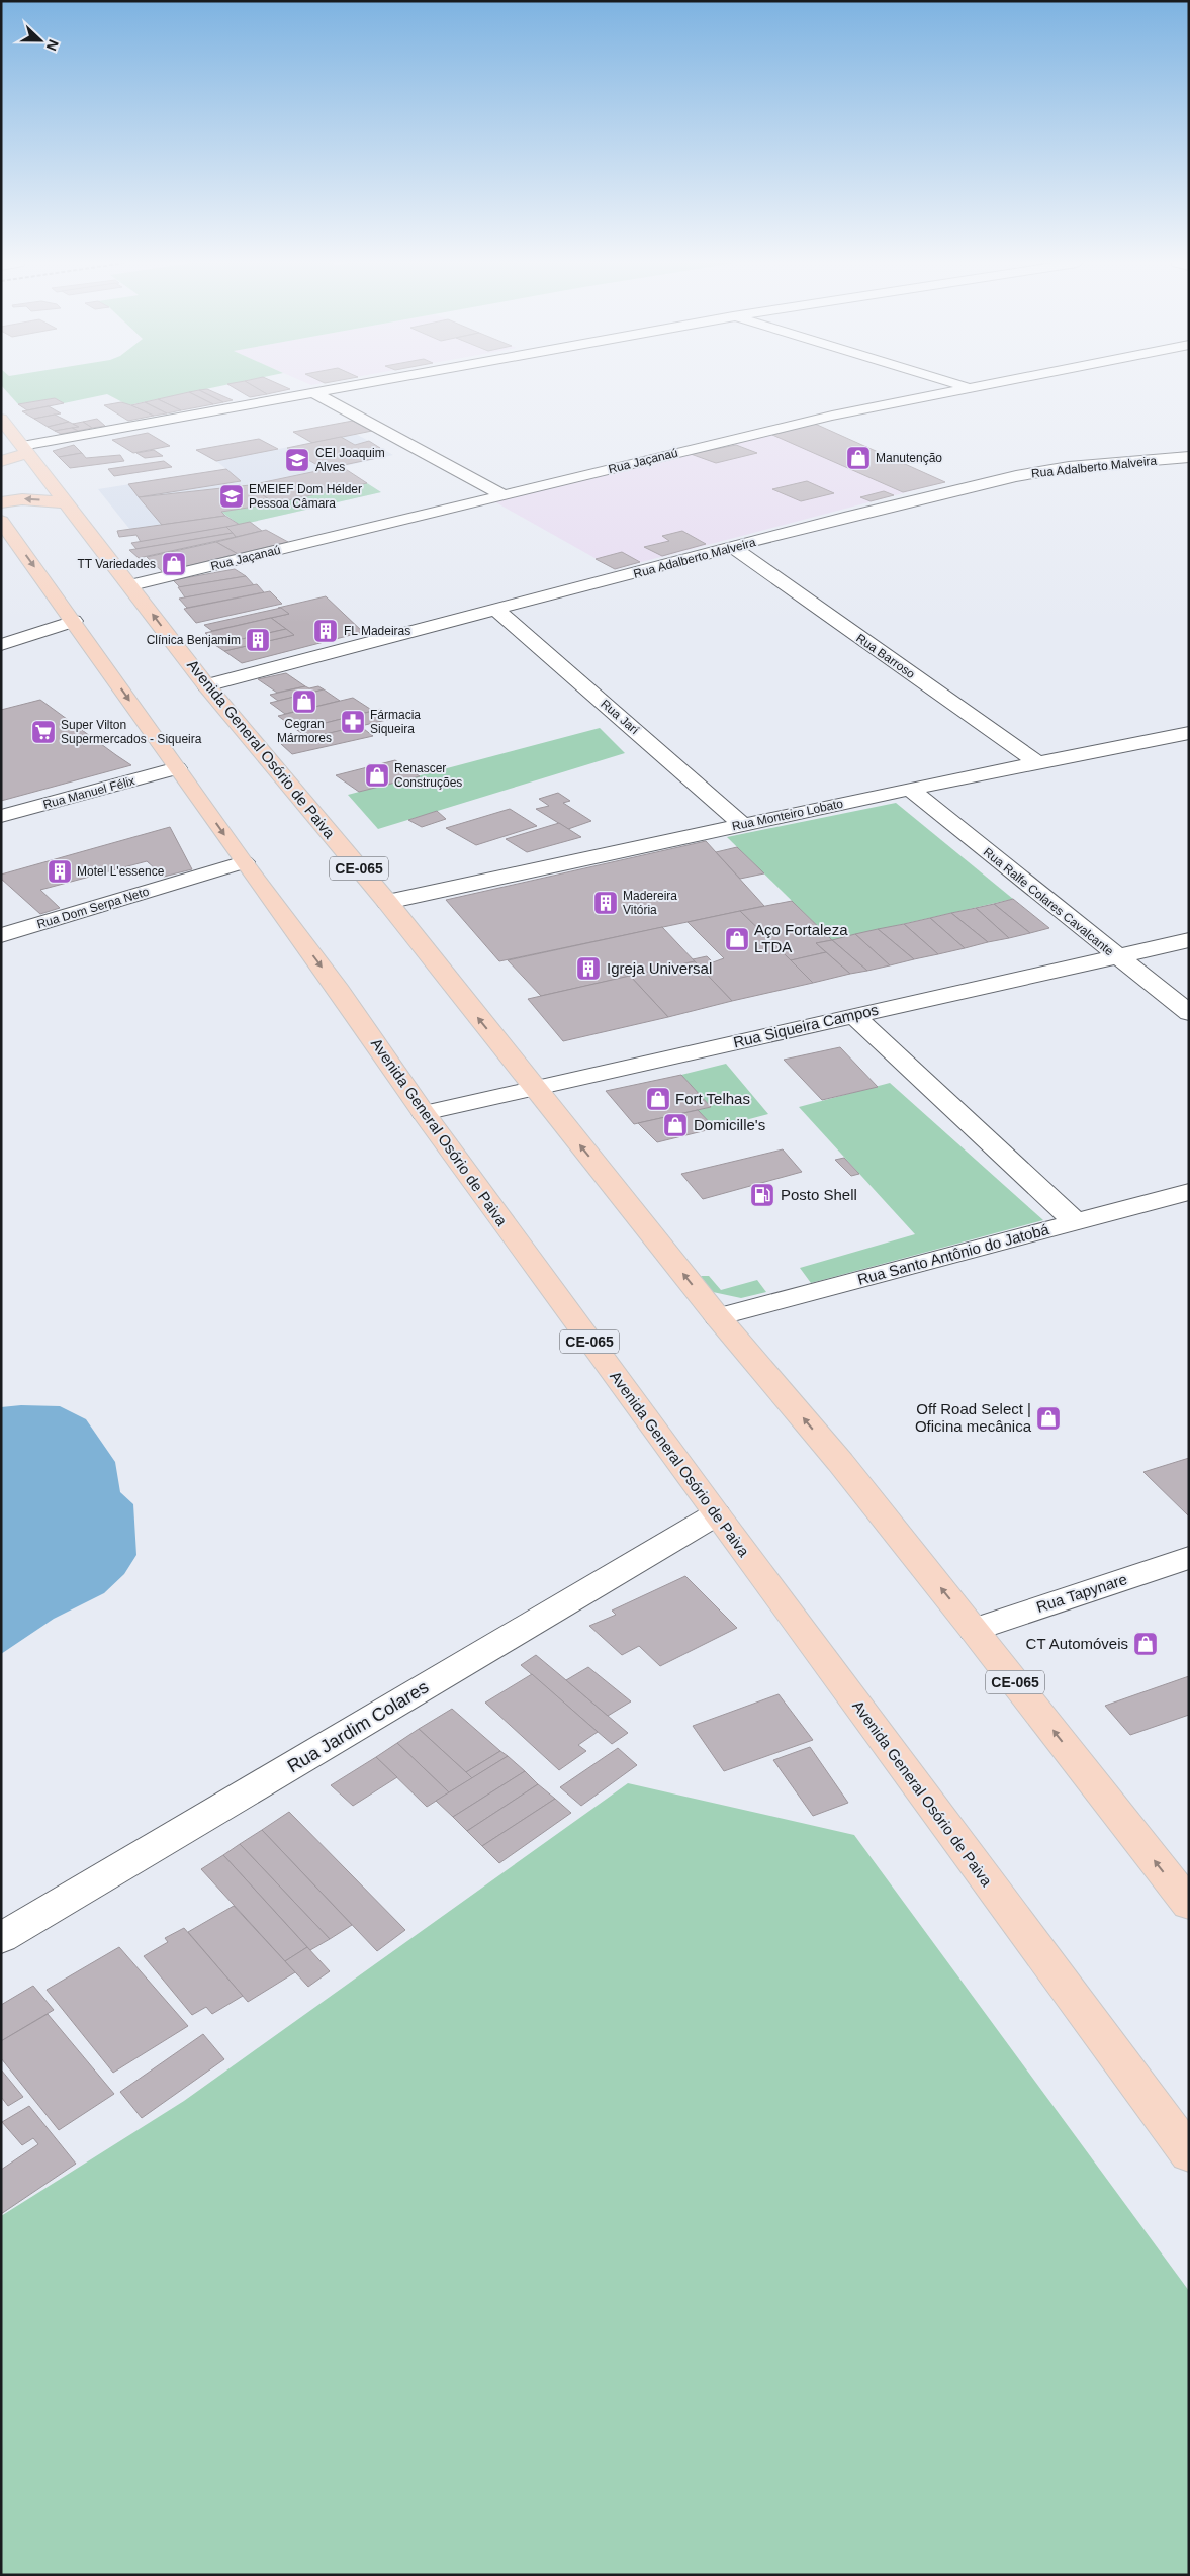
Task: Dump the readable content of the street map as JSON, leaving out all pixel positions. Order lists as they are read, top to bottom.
{
  "streets": {
    "main road": ["Avenida General Osório de Paiva", "CE-065"],
    "street": [
      "Rua Jaçanaú",
      "Rua Adalberto Malveira",
      "Rua Barroso",
      "Rua Jarí",
      "Rua Manuel Félix",
      "Rua Monteiro Lobato",
      "Rua Ralfe Colares Cavalcante",
      "Rua Dom Serpa Neto",
      "Rua Siqueira Campos",
      "Rua Santo Antônio do Jatobá",
      "Rua Tapynare",
      "Rua Jardim Colares"
    ]
  },
  "crossings": [
    ["Rua Jaçanaú", "Avenida General Osório de Paiva"],
    ["Rua Adalberto Malveira", "Rua Barroso"],
    ["Rua Adalberto Malveira", "Rua Jarí"],
    ["Rua Adalberto Malveira", "Avenida General Osório de Paiva"],
    ["Rua Barroso", "Rua Monteiro Lobato"],
    ["Rua Jarí", "Rua Monteiro Lobato"],
    ["Avenida General Osório de Paiva", "Rua Manuel Félix"],
    ["Avenida General Osório de Paiva", "Rua Monteiro Lobato"],
    ["Avenida General Osório de Paiva", "Rua Dom Serpa Neto"],
    ["Avenida General Osório de Paiva", "Rua Siqueira Campos"],
    ["Avenida General Osório de Paiva", "Rua Santo Antônio do Jatobá"],
    ["Avenida General Osório de Paiva", "Rua Tapynare"],
    ["Avenida General Osório de Paiva", "Rua Jardim Colares"],
    ["Rua Monteiro Lobato", "Rua Ralfe Colares Cavalcante"],
    ["Rua Ralfe Colares Cavalcante", "Rua Siqueira Campos"]
  ],
  "places": {
    "shop": [
      "Manutenção",
      "TT Variedades",
      "Cegran Mármores",
      "Renascer Construções",
      "Aço Fortaleza LTDA",
      "Fort Telhas",
      "Domicille's",
      "Off Road Select | Oficina mecânica",
      "CT Automóveis"
    ],
    "school or university": ["CEI Joaquim Alves", "EMEIEF Dom Hélder Pessoa Câmara"],
    "building": [
      "FL Madeiras",
      "Clínica Benjamim",
      "Motel L'essence",
      "Madereira Vitória",
      "Igreja Universal"
    ],
    "pharmacy": ["Fármacia Siqueira"],
    "supermarket": ["Super Vilton Supermercados - Siqueira"],
    "fuel station": ["Posto Shell"]
  },
  "north": "right"
}
